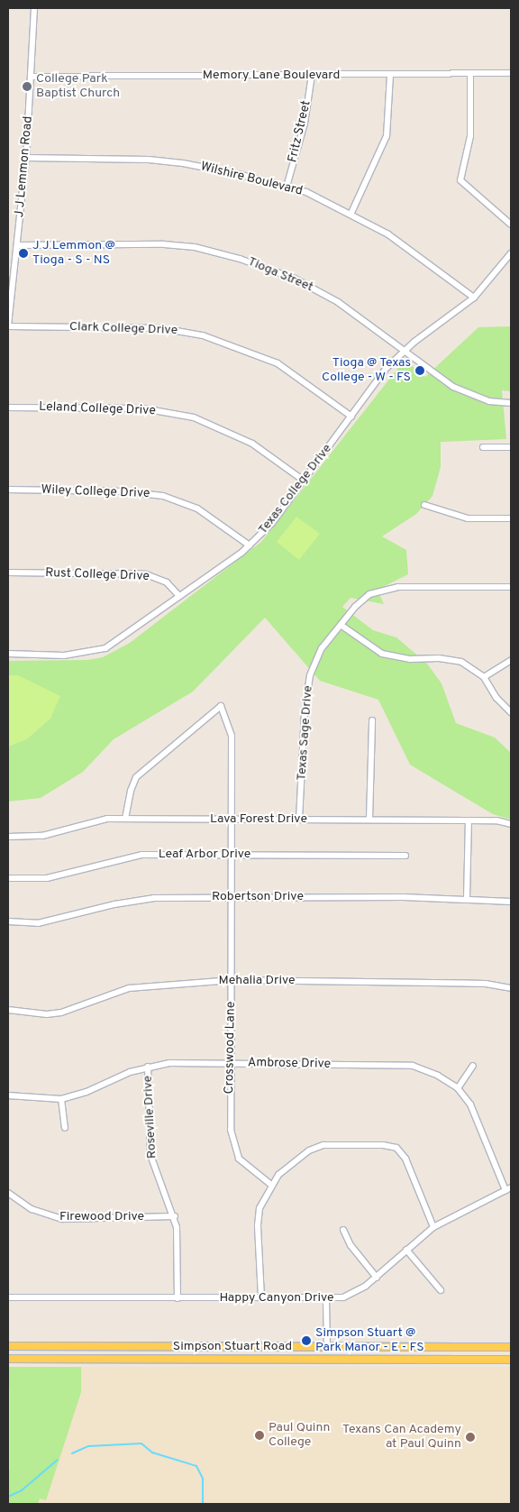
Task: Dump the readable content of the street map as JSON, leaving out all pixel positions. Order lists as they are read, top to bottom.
{
  "streets": {
    "main road": ["Simpson Stuart Road"],
    "street": [
      "Memory Lane Boulevard",
      "Fritz Street",
      "J J Lemmon Road",
      "Wilshire Boulevard",
      "Tioga Street",
      "Clark College Drive",
      "Leland College Drive",
      "Texas College Drive",
      "Wiley College Drive",
      "Rust College Drive",
      "Texas Sage Drive",
      "Lava Forest Drive",
      "Leaf Arbor Drive",
      "Robertson Drive",
      "Mehalia Drive",
      "Crosswood Lane",
      "Ambrose Drive",
      "Roseville Drive",
      "Firewood Drive",
      "Happy Canyon Drive"
    ]
  },
  "crossings": [
    ["Memory Lane Boulevard", "Fritz Street"],
    ["Memory Lane Boulevard", "J J Lemmon Road"],
    ["Fritz Street", "Wilshire Boulevard"],
    ["J J Lemmon Road", "Wilshire Boulevard"],
    ["J J Lemmon Road", "Tioga Street"],
    ["J J Lemmon Road", "Clark College Drive"],
    ["Wilshire Boulevard", "Texas College Drive"],
    ["Tioga Street", "Texas College Drive"],
    ["Clark College Drive", "Texas College Drive"],
    ["Leland College Drive", "Texas College Drive"],
    ["Texas College Drive", "Wiley College Drive"],
    ["Texas College Drive", "Rust College Drive"],
    ["Texas Sage Drive", "Lava Forest Drive"],
    ["Lava Forest Drive", "Crosswood Lane"],
    ["Leaf Arbor Drive", "Crosswood Lane"],
    ["Robertson Drive", "Crosswood Lane"],
    ["Mehalia Drive", "Crosswood Lane"],
    ["Crosswood Lane", "Ambrose Drive"],
    ["Ambrose Drive", "Roseville Drive"],
    ["Ambrose Drive", "Happy Canyon Drive"],
    ["Roseville Drive", "Firewood Drive"],
    ["Roseville Drive", "Happy Canyon Drive"]
  ],
  "places": [
    "College Park Baptist Church",
    "J J Lemmon @ Tioga - S - NS",
    "Tioga @ Texas College - W - FS",
    "Simpson Stuart @ Park Manor - E - FS",
    "Paul Quinn College",
    "Texans Can Academy at Paul Quinn"
  ]
}
